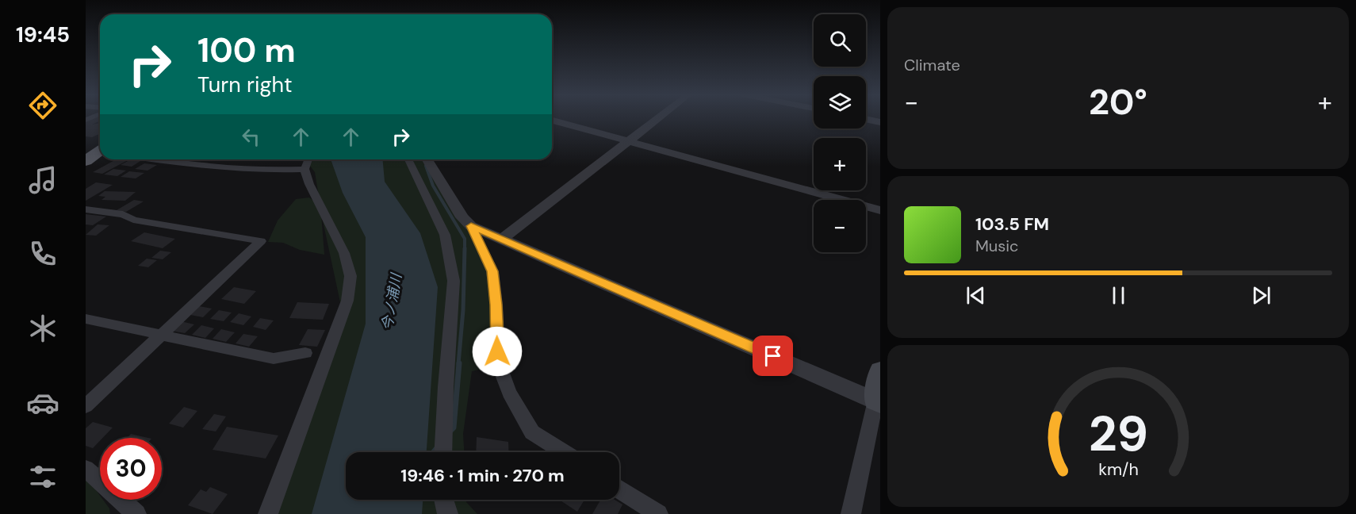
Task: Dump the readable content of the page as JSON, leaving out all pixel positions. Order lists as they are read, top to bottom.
{
  "water": ["今ノ浦川"],
  "page": {
    "tabs": "19:45",
    "tile": "Climate",
    "map_buttons": ["+", "−"],
    "turn": ["100 m", "Turn right"],
    "heat": ["−", "20°", "+"],
    "song": ["103.5 FM", "Music"],
    "limit": "30",
    "trip": "19:46 · 1 min · 270 m",
    "gauge": ["29", "km/h"]
  }
}
